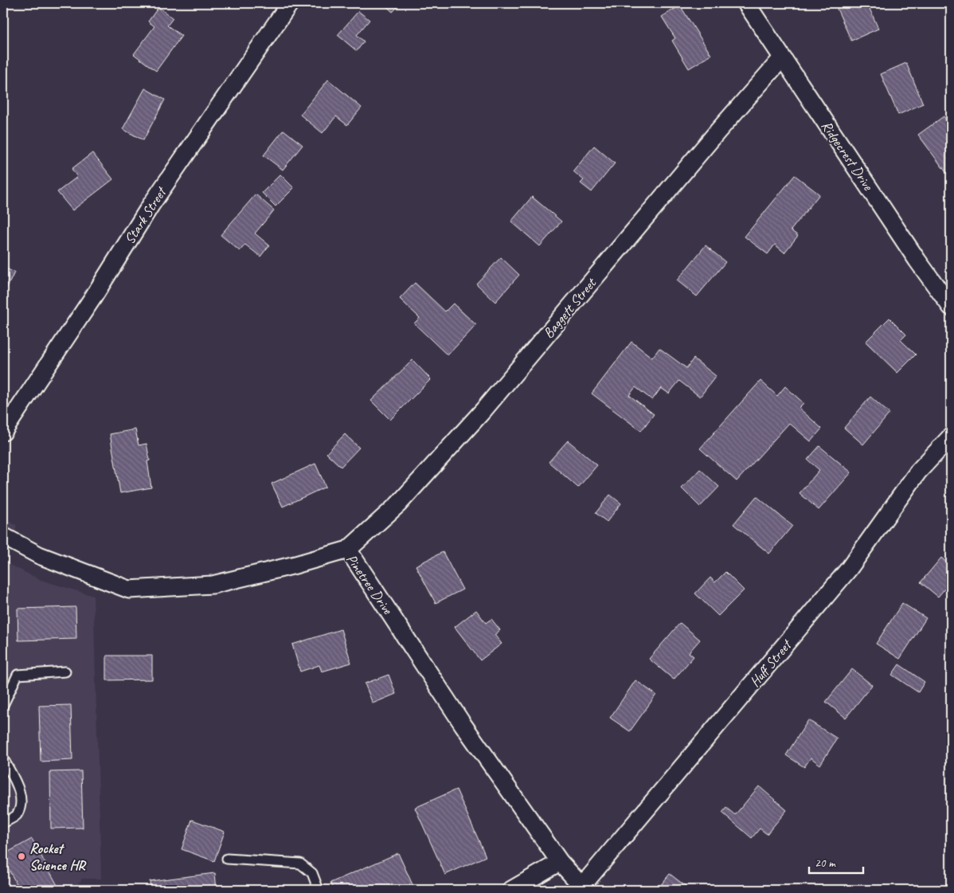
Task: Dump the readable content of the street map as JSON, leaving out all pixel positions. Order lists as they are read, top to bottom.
{
  "streets": {
    "street": [
      "Ridgecrest Drive",
      "Stark Street",
      "Baggett Street",
      "Pinetree Drive",
      "Huff Street"
    ]
  },
  "crossings": [
    ["Ridgecrest Drive", "Baggett Street"],
    ["Baggett Street", "Pinetree Drive"],
    ["Pinetree Drive", "Huff Street"]
  ],
  "places": ["Rocket Science HR"],
  "scale_bar": "20 m"
}
